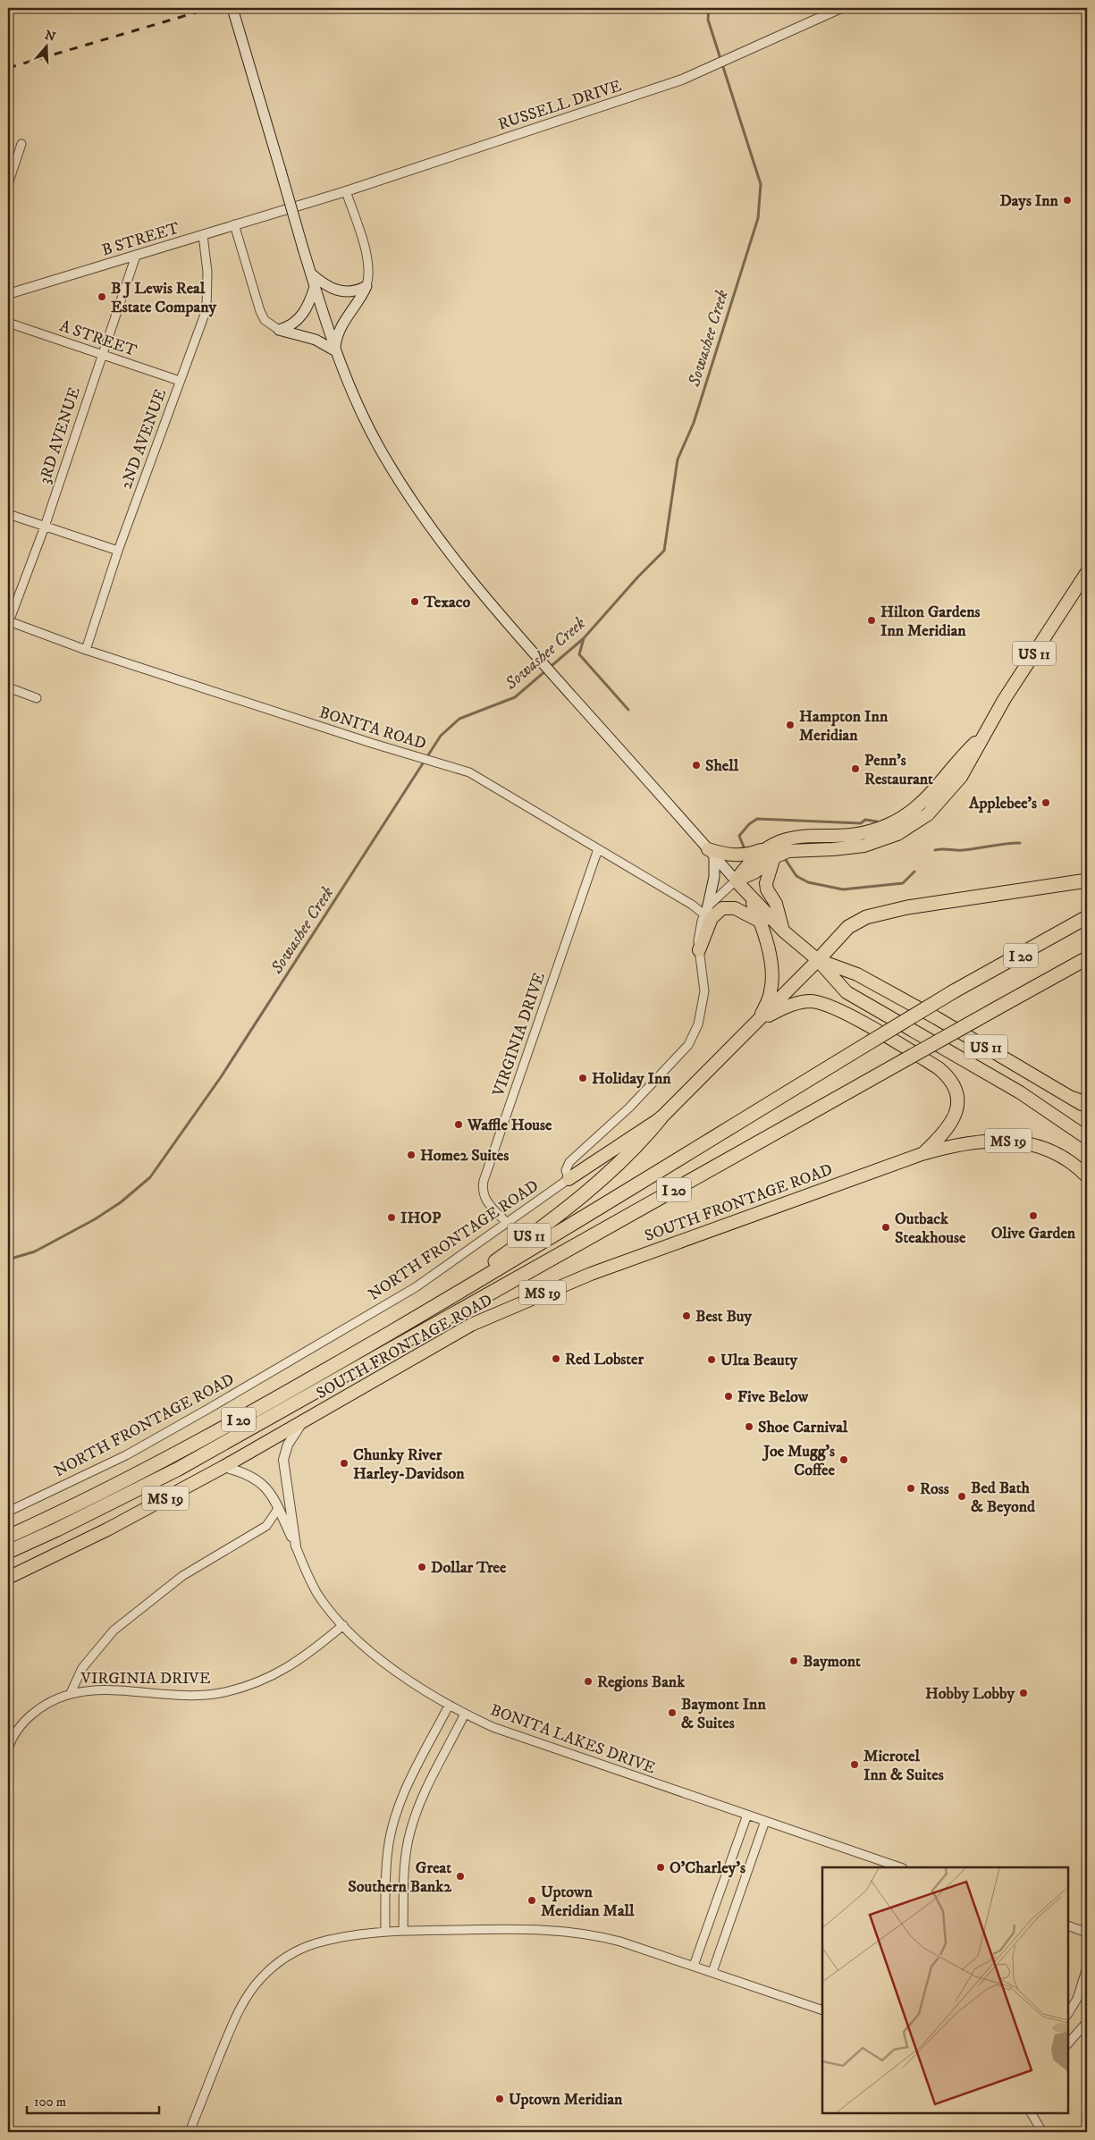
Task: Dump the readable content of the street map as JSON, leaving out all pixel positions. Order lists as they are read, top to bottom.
{
  "streets": {
    "highway": ["US 11", "I 20"],
    "main road": ["MS 19", "SOUTH FRONTAGE ROAD"],
    "street": [
      "RUSSELL DRIVE",
      "B STREET",
      "A STREET",
      "3RD AVENUE",
      "2ND AVENUE",
      "BONITA ROAD",
      "VIRGINIA DRIVE",
      "NORTH FRONTAGE ROAD",
      "BONITA LAKES DRIVE"
    ]
  },
  "crossings": [
    ["RUSSELL DRIVE", "B STREET"],
    ["B STREET", "3RD AVENUE"],
    ["B STREET", "2ND AVENUE"],
    ["A STREET", "3RD AVENUE"],
    ["A STREET", "2ND AVENUE"],
    ["3RD AVENUE", "BONITA ROAD"],
    ["2ND AVENUE", "BONITA ROAD"],
    ["US 11", "I 20"],
    ["BONITA ROAD", "VIRGINIA DRIVE"],
    ["VIRGINIA DRIVE", "NORTH FRONTAGE ROAD"],
    ["VIRGINIA DRIVE", "BONITA LAKES DRIVE"]
  ],
  "water": ["Sowashee Creek"],
  "places": [
    "Days Inn",
    "B J Lewis Real Estate Company",
    "Texaco",
    "Hilton Gardens Inn Meridian",
    "Hampton Inn Meridian",
    "Shell",
    "Penn's Restaurant",
    "Applebee's",
    "Holiday Inn",
    "Waffle House",
    "Home2 Suites",
    "Olive Garden",
    "IHOP",
    "Outback Steakhouse",
    "Best Buy",
    "Red Lobster",
    "Ulta Beauty",
    "Five Below",
    "Shoe Carnival",
    "Joe Mugg's Coffee",
    "Chunky River Harley-Davidson",
    "Ross",
    "Bed Bath & Beyond",
    "Dollar Tree",
    "Baymont",
    "Regions Bank",
    "Hobby Lobby",
    "Baymont Inn & Suites",
    "Microtel Inn & Suites",
    "O'Charley's",
    "Great Southern Bank2",
    "Uptown Meridian Mall",
    "Uptown Meridian"
  ],
  "scale_bar": "100 m",
  "north": "top"
}
